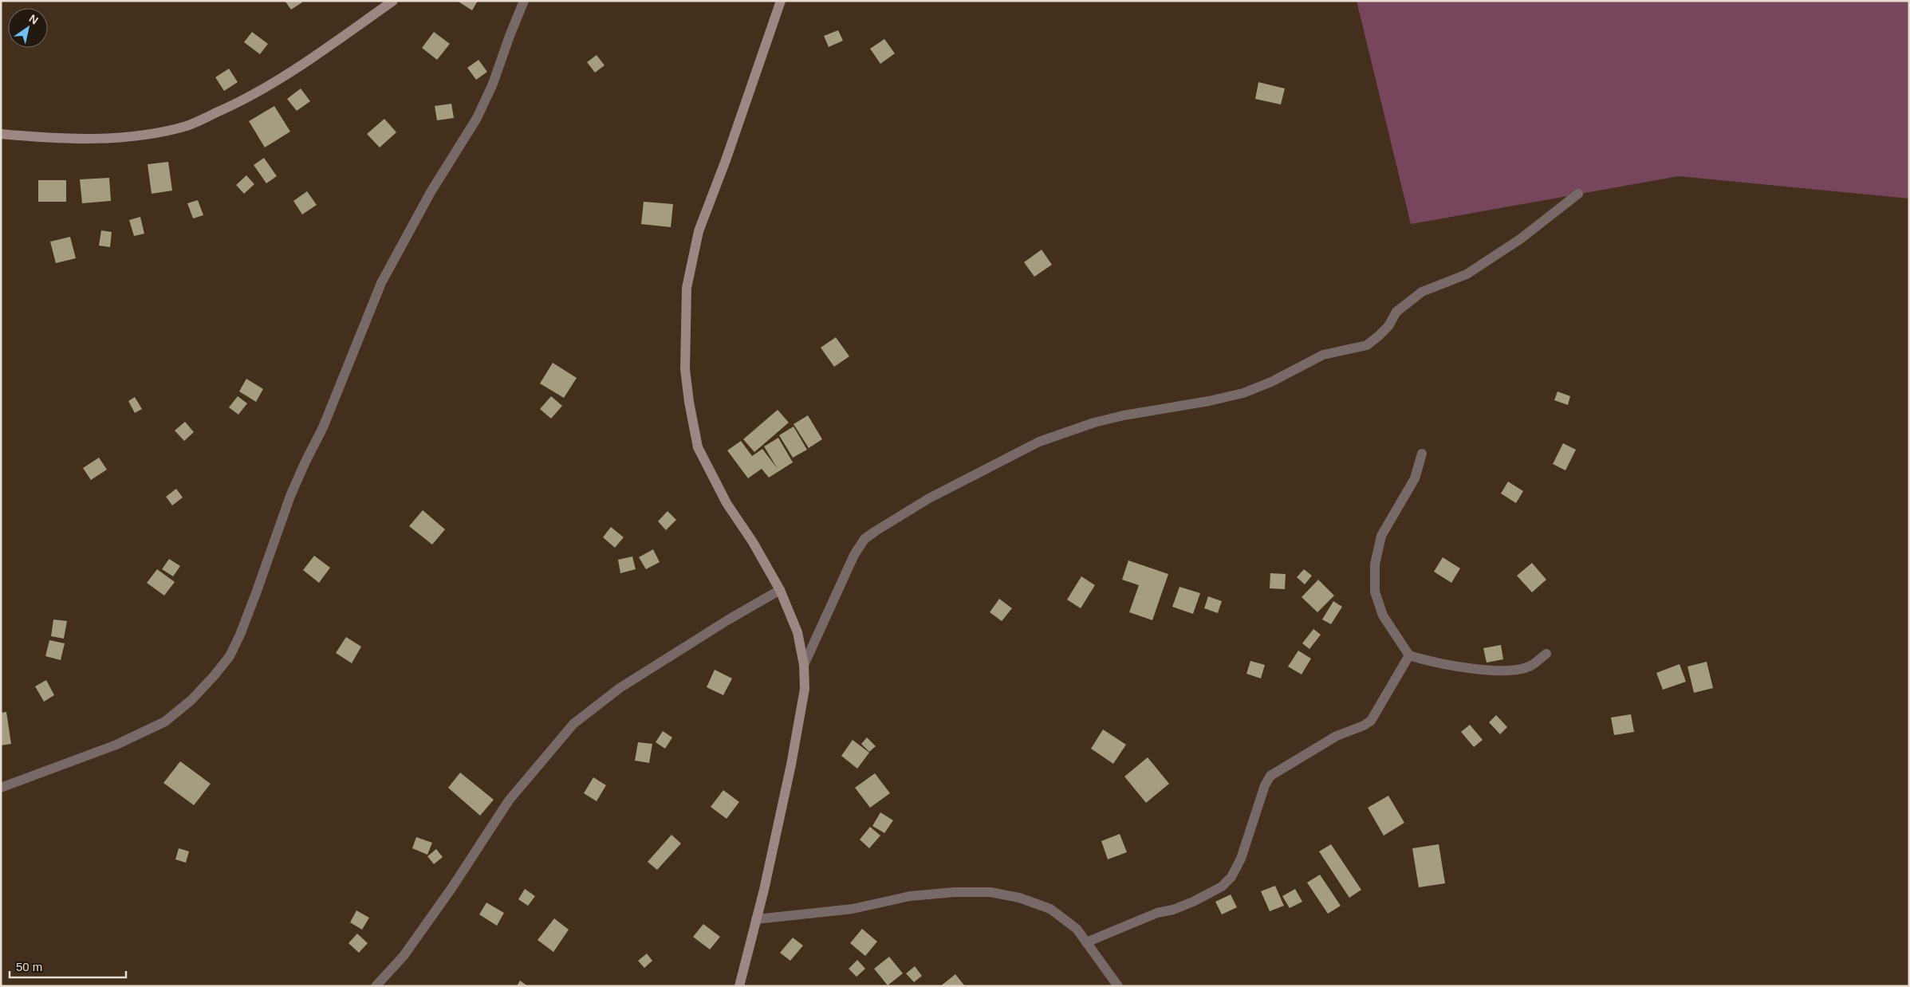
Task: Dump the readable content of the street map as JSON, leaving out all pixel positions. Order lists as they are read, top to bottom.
{
  "scale_bar": "50 m",
  "north": "top right"
}
